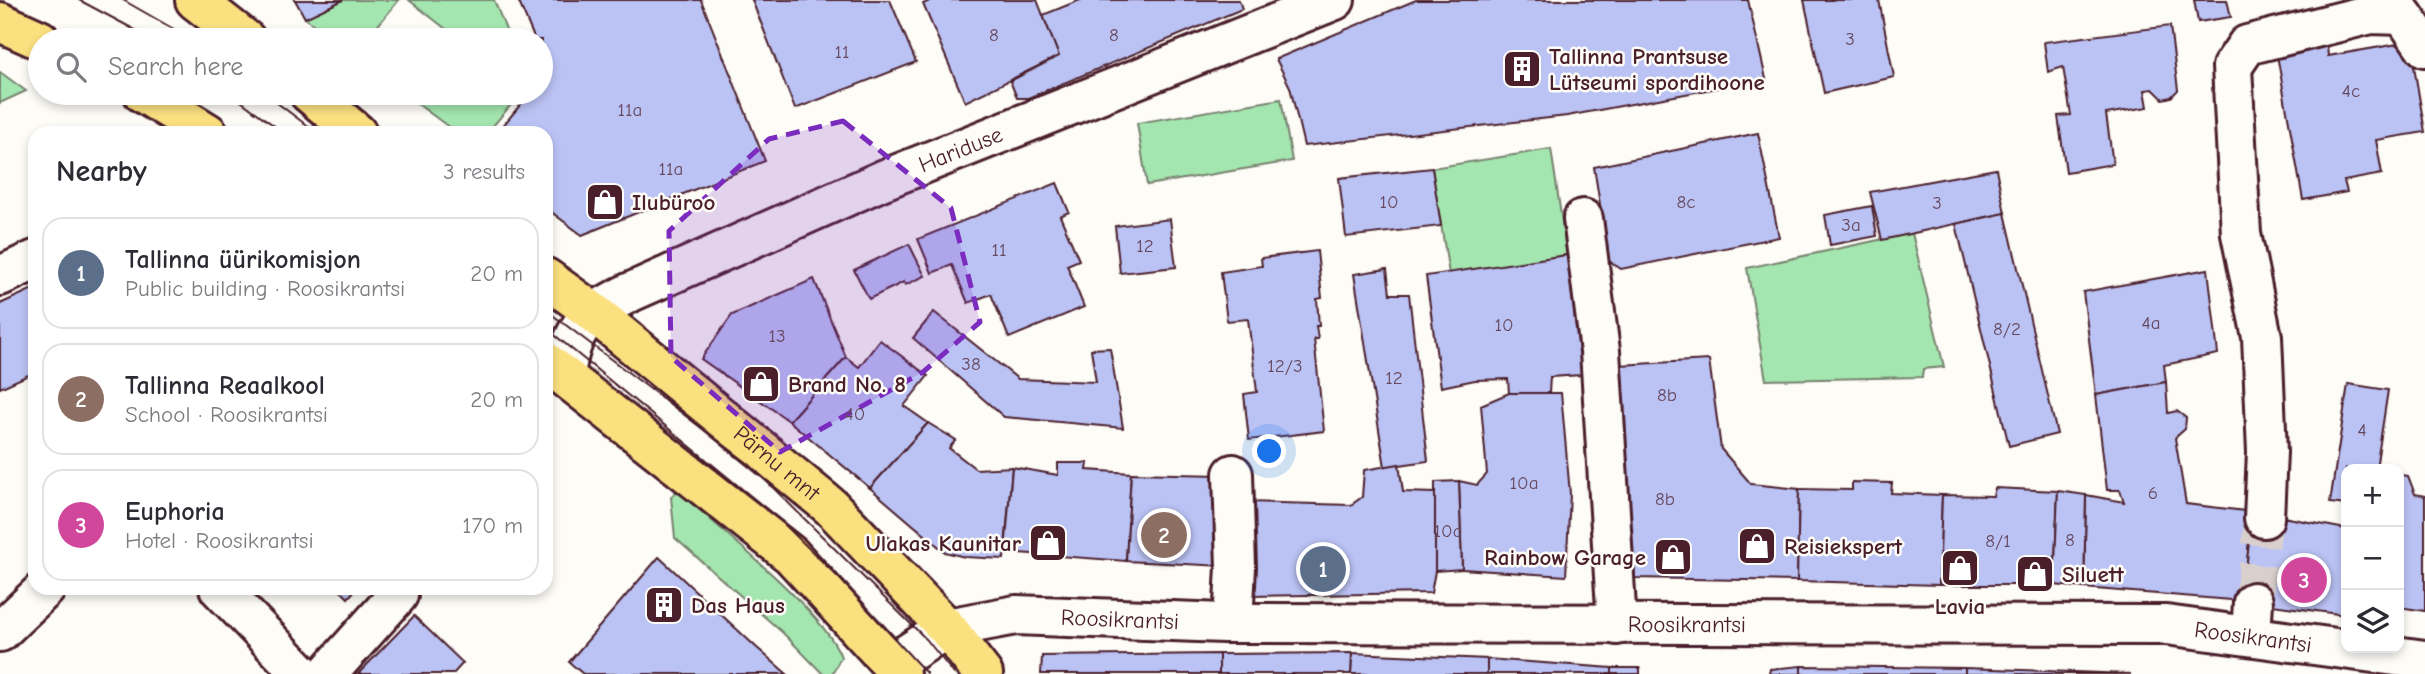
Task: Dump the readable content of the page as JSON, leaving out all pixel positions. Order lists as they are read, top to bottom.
{
  "streets": {
    "main road": ["Pärnu mnt"],
    "street": ["Hariduse", "Roosikrantsi"]
  },
  "crossings": [
    ["Hariduse", "Pärnu mnt"],
    ["Pärnu mnt", "Roosikrantsi"]
  ],
  "places": {
    "building": ["Tallinna Prantsuse Lütseumi spordihoone", "Das Haus"],
    "shop": [
      "Ilubüroo",
      "Brand No. 8",
      "Ulakas Kaunitar",
      "Reisiekspert",
      "Rainbow Garage",
      "Lavia",
      "Siluett"
    ]
  },
  "house_numbers": [
    "8",
    "8",
    "3",
    "11",
    "4c",
    "11a",
    "11a",
    "10",
    "8c",
    "3",
    "3a",
    "12",
    "11",
    "4a",
    "10",
    "8/2",
    "13",
    "38",
    "12/3",
    "12",
    "8b",
    "40",
    "4",
    "10a",
    "6",
    "8b",
    "10a",
    "8",
    "8/1"
  ],
  "page": {
    "search": "Search here",
    "heading": ["Nearby", "3 results"],
    "list": [
      {
        "mark": "1",
        "name": "Tallinna üürikomisjon",
        "note": "Public building · Roosikrantsi",
        "value": "20 m"
      },
      {
        "mark": "2",
        "name": "Tallinna Reaalkool",
        "note": "School · Roosikrantsi",
        "value": "20 m"
      },
      {
        "mark": "3",
        "name": "Euphoria",
        "note": "Hotel · Roosikrantsi",
        "value": "170 m"
      }
    ],
    "map_buttons": ["+", "−"],
    "pins": ["2", "1", "3"]
  }
}
